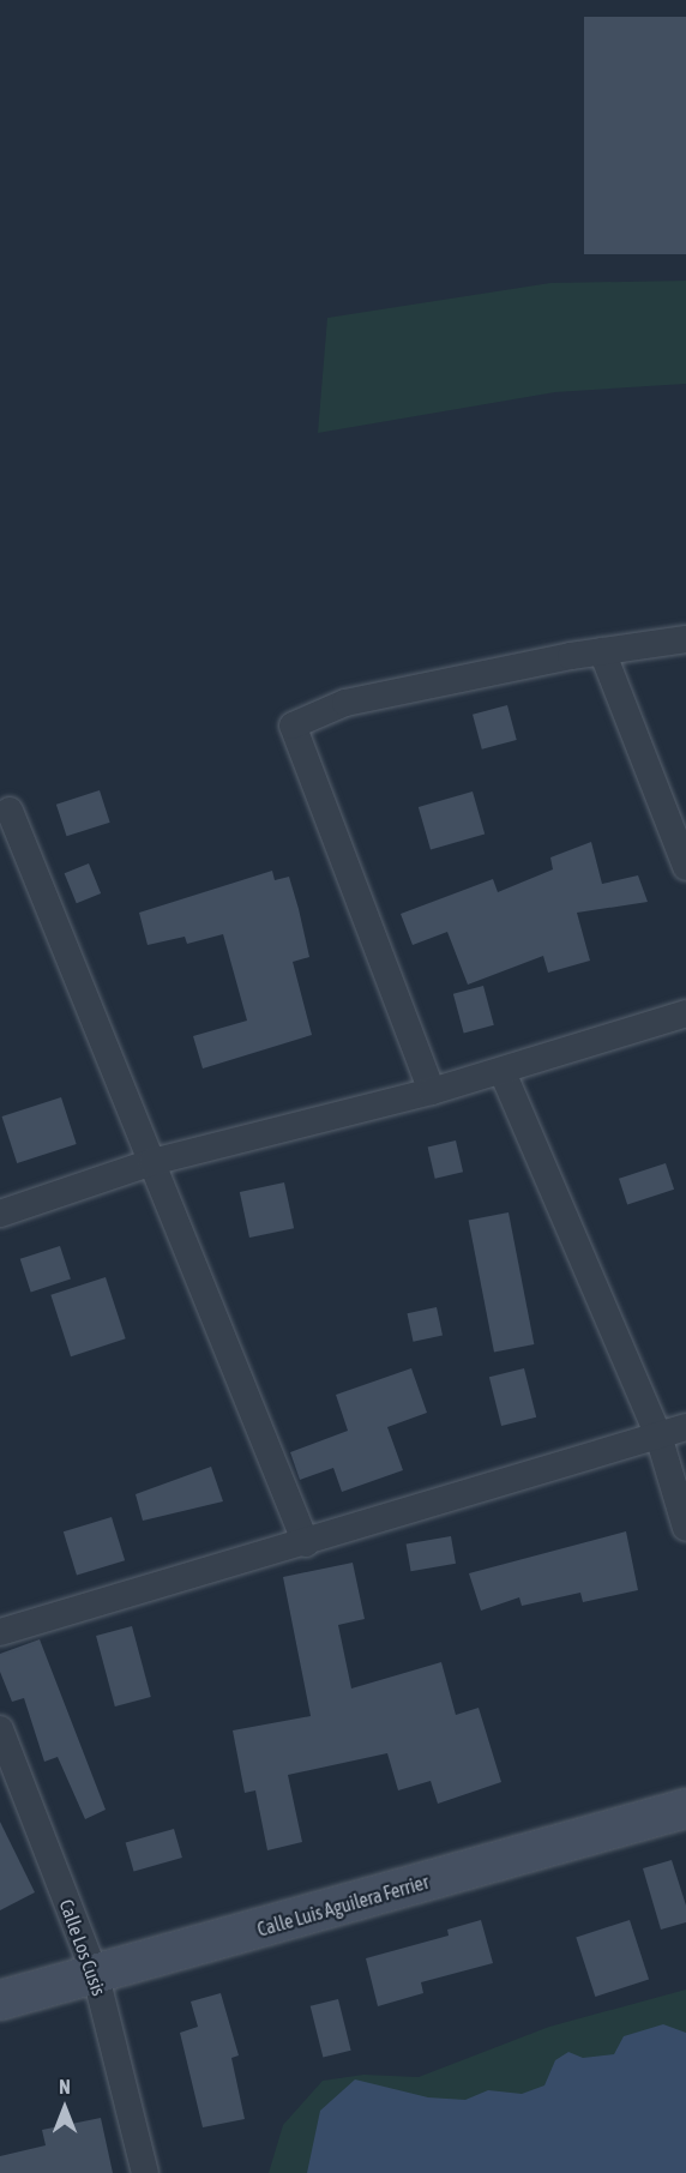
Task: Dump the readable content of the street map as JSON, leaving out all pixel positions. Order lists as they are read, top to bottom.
{
  "streets": {
    "street": ["Calle Luis Aguilera Ferrier", "Calle Los Cusis"]
  },
  "crossings": [
    ["Calle Luis Aguilera Ferrier", "Calle Los Cusis"]
  ],
  "north": "top"
}
